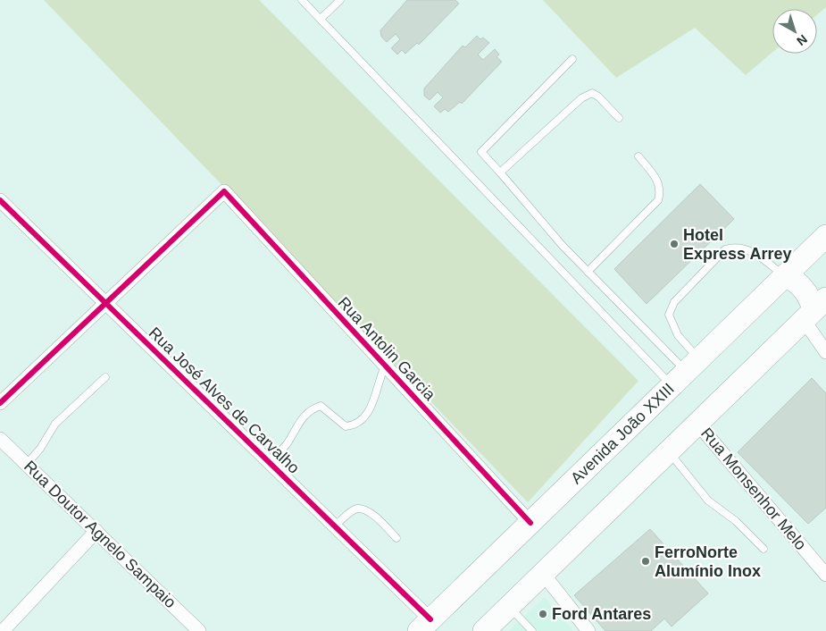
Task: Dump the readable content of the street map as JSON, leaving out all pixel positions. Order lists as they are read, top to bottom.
{
  "streets": {
    "main road": ["Avenida João XXIII"],
    "street": [
      "Rua Antolin Garcia",
      "Rua José Alves de Carvalho",
      "Rua Monsenhor Melo",
      "Rua Doutor Agnelo Sampaio"
    ]
  },
  "crossings": [
    ["Rua Antolin Garcia", "Rua José Alves de Carvalho"],
    ["Rua Antolin Garcia", "Avenida João XXIII"],
    ["Rua José Alves de Carvalho", "Avenida João XXIII"]
  ],
  "places": ["Hotel Express Arrey", "FerroNorte Alumínio Inox", "Ford Antares"],
  "north": "bottom right"
}
